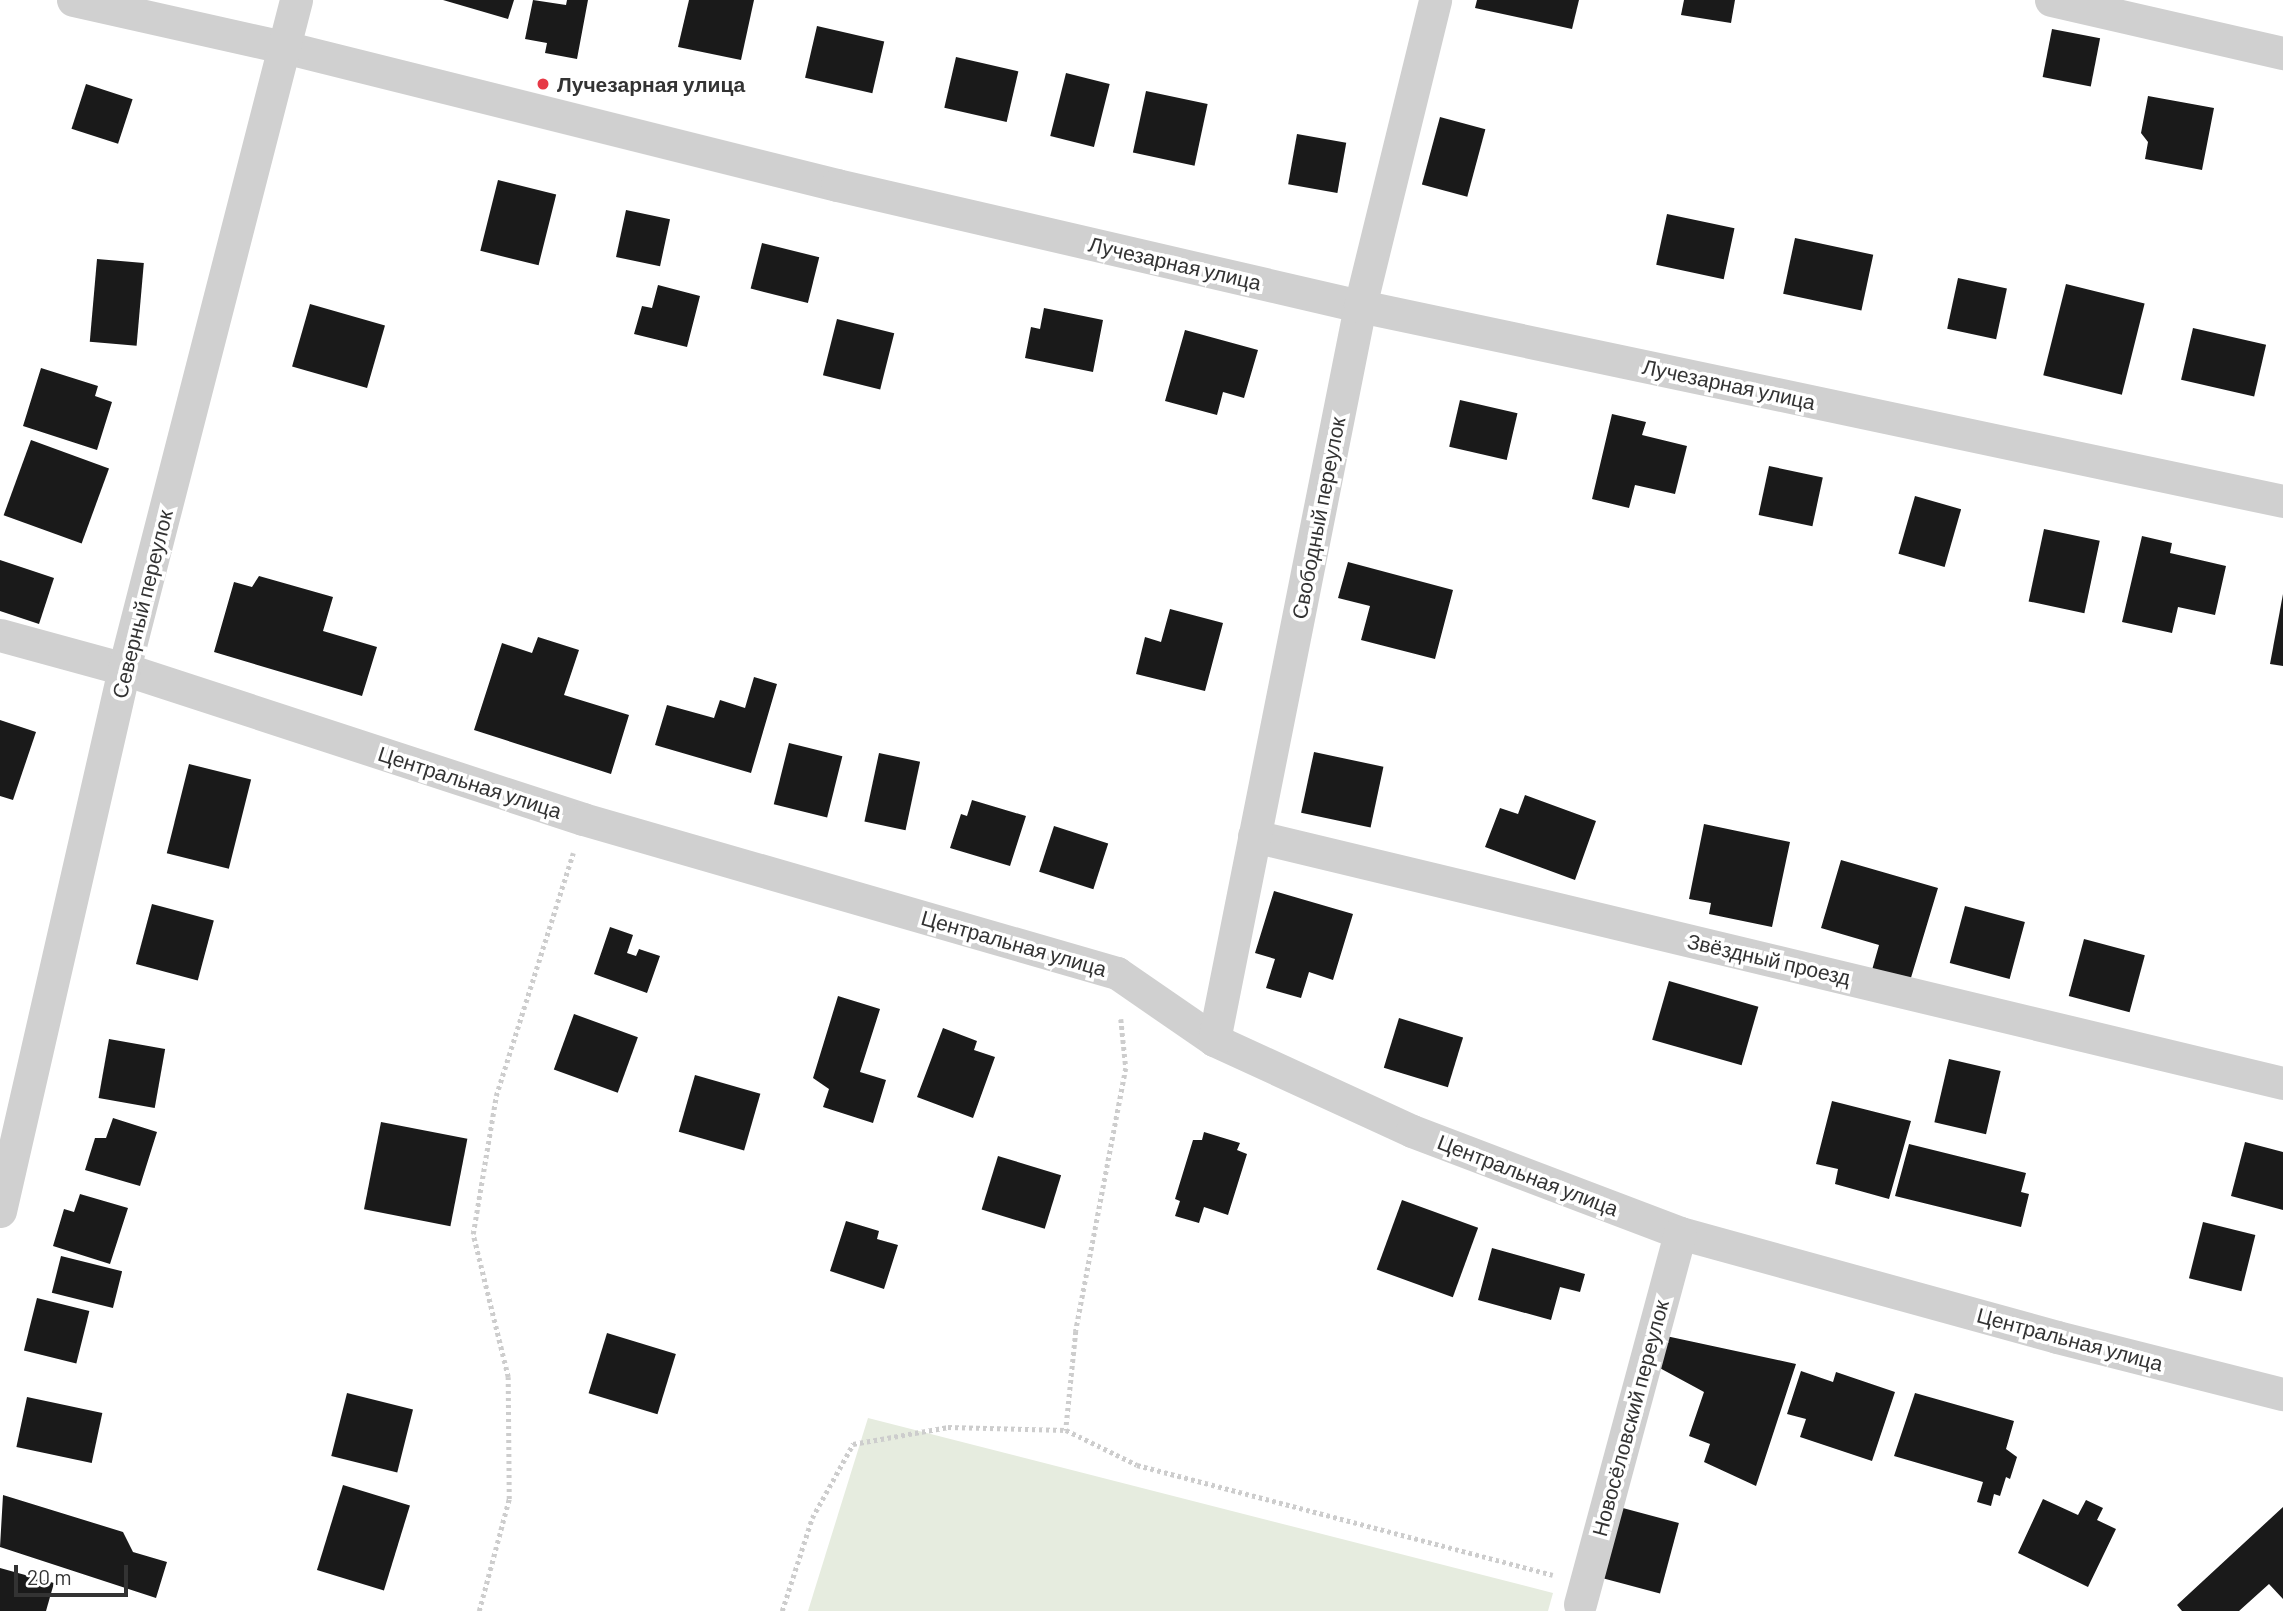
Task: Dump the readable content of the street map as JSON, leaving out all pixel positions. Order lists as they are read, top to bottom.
{
  "streets": {
    "street": [
      "Лучезарная улица",
      "Свободный переулок",
      "Северный переулок",
      "Центральная улица",
      "Звёздный проезд",
      "Новосёловский переулок"
    ]
  },
  "crossings": [
    ["Лучезарная улица", "Свободный переулок"],
    ["Лучезарная улица", "Северный переулок"],
    ["Свободный переулок", "Центральная улица"],
    ["Свободный переулок", "Звёздный проезд"],
    ["Северный переулок", "Центральная улица"],
    ["Центральная улица", "Новосёловский переулок"]
  ],
  "places": ["Лучезарная улица"],
  "scale_bar": "20 m"
}
